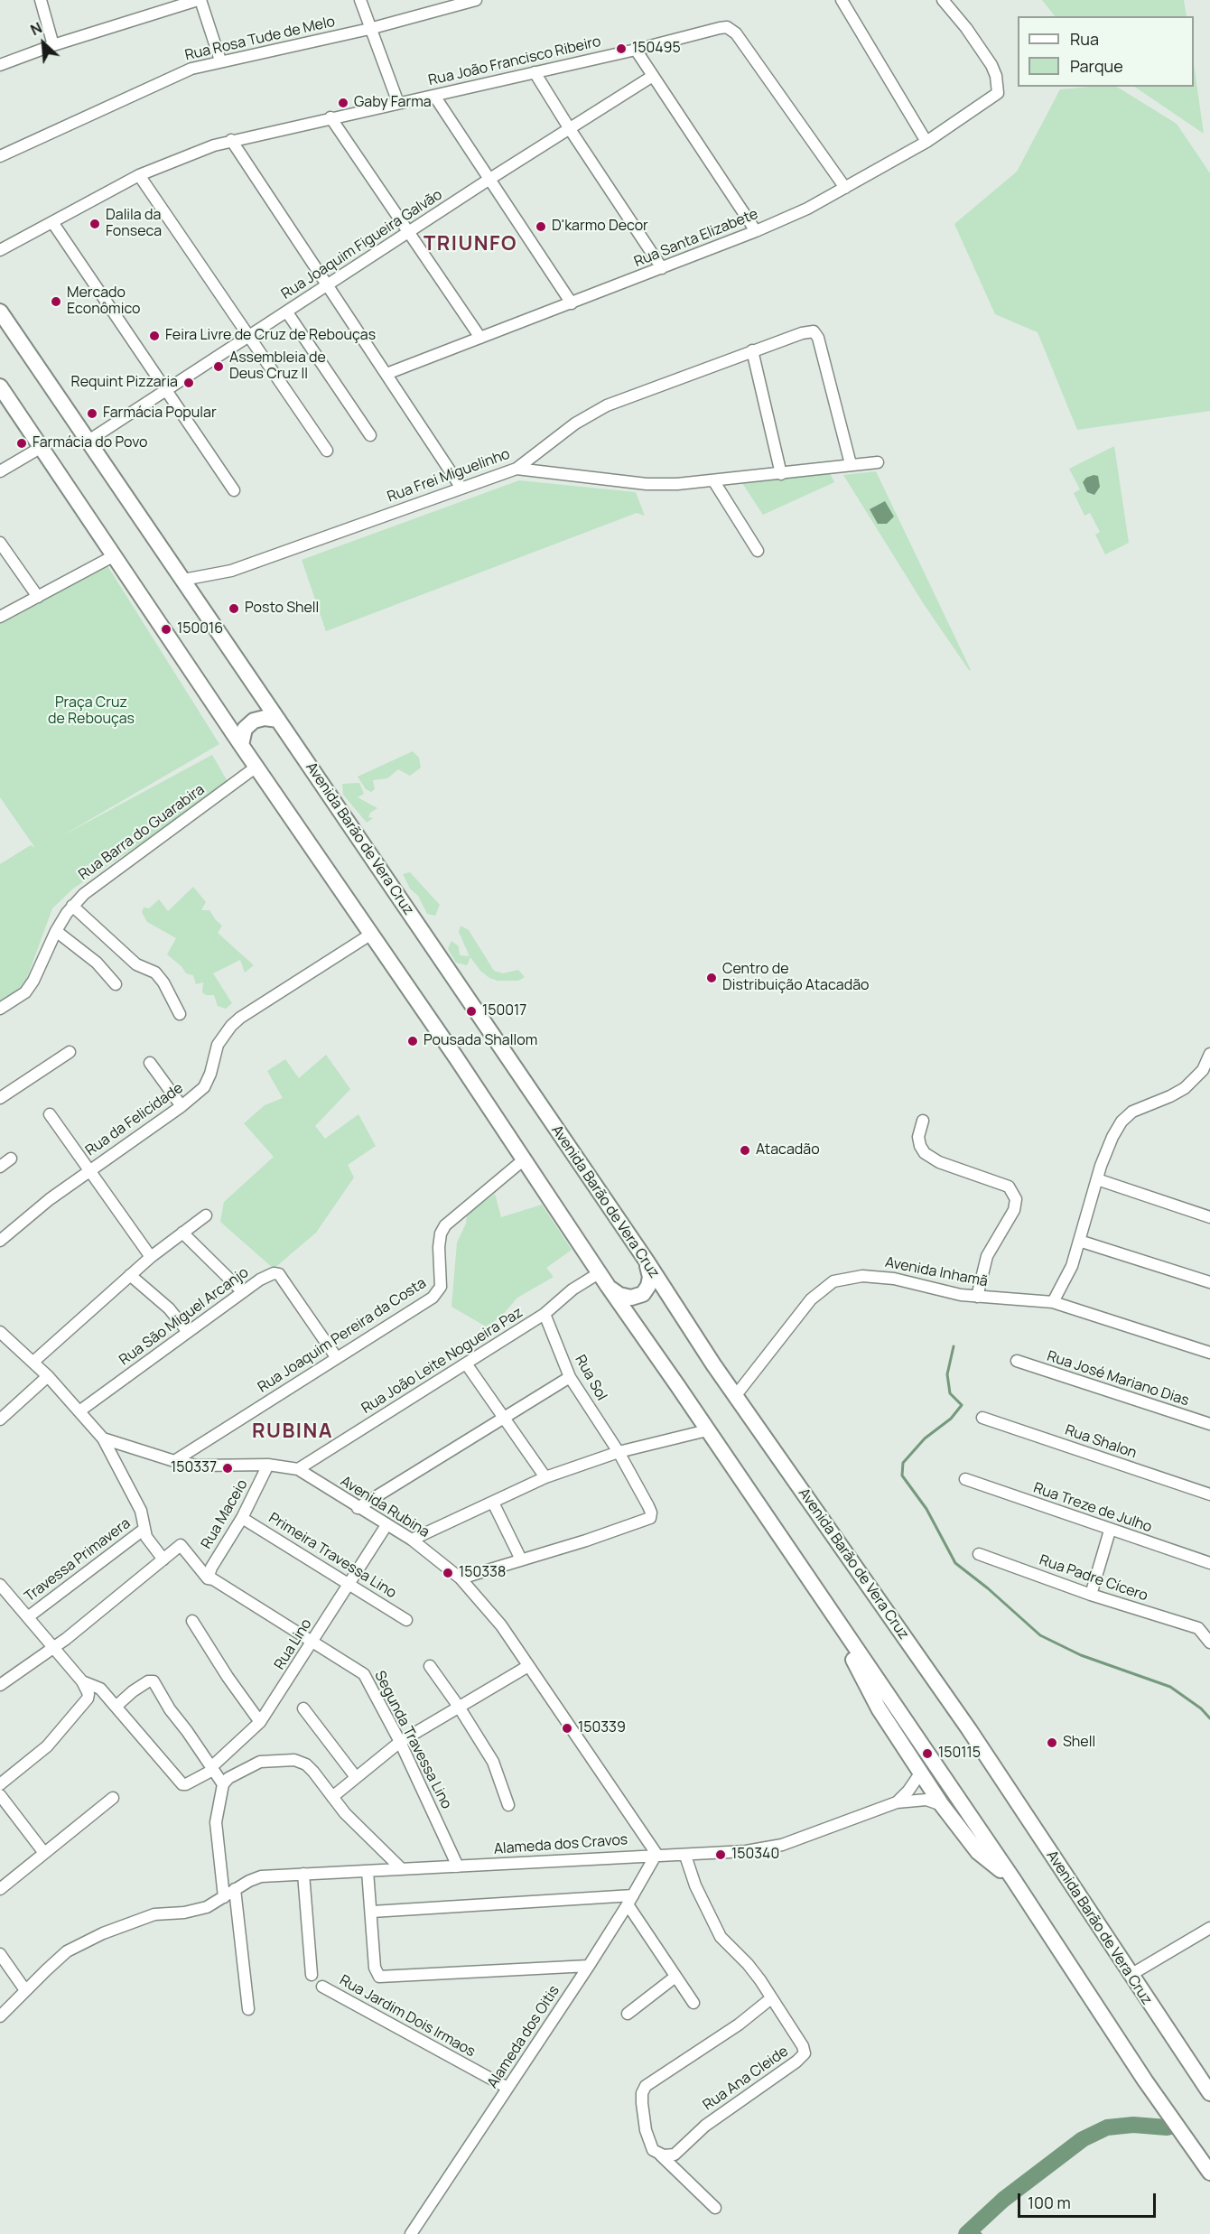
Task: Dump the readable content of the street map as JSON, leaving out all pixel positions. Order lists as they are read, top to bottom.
{
  "streets": {
    "highway": ["Avenida Barão de Vera Cruz"],
    "street": [
      "Rua Rosa Tude de Melo",
      "Rua João Francisco Ribeiro",
      "Rua Santa Elizabete",
      "Rua Joaquim Figueira Galvão",
      "Rua Frei Miguelinho",
      "Rua Barra do Guarabira",
      "Rua da Felicidade",
      "Avenida Inhamã",
      "Rua São Miguel Arcanjo",
      "Rua Joaquim Pereira da Costa",
      "Rua João Leite Nogueira Paz",
      "Rua Sol",
      "Rua José Mariano Dias",
      "Rua Shalon",
      "Avenida Rubina",
      "Rua Treze de Julho",
      "Rua Maceio",
      "Primeira Travessa Lino",
      "Travessa Primavera",
      "Rua Padre Cícero",
      "Rua Lino",
      "Segunda Travessa Lino",
      "Alameda dos Cravos",
      "Rua Jardim Dois Irmaos",
      "Alameda dos Oitis",
      "Rua Ana Cleide"
    ]
  },
  "crossings": [
    ["Rua João Francisco Ribeiro", "Rua Santa Elizabete"],
    ["Rua Joaquim Figueira Galvão", "Avenida Barão de Vera Cruz"],
    ["Rua Frei Miguelinho", "Avenida Barão de Vera Cruz"],
    ["Avenida Barão de Vera Cruz", "Avenida Inhamã"],
    ["Rua São Miguel Arcanjo", "Rua Joaquim Pereira da Costa"],
    ["Rua Joaquim Pereira da Costa", "Avenida Rubina"],
    ["Rua João Leite Nogueira Paz", "Rua Sol"],
    ["Rua João Leite Nogueira Paz", "Avenida Rubina"],
    ["Avenida Rubina", "Rua Maceio"],
    ["Avenida Rubina", "Rua Lino"],
    ["Avenida Rubina", "Alameda dos Cravos"],
    ["Avenida Rubina", "Alameda dos Oitis"],
    ["Rua Maceio", "Primeira Travessa Lino"],
    ["Rua Maceio", "Segunda Travessa Lino"],
    ["Primeira Travessa Lino", "Rua Lino"],
    ["Rua Lino", "Segunda Travessa Lino"],
    ["Segunda Travessa Lino", "Alameda dos Cravos"],
    ["Alameda dos Cravos", "Alameda dos Oitis"],
    ["Alameda dos Cravos", "Rua Ana Cleide"],
    ["Rua Jardim Dois Irmaos", "Alameda dos Oitis"]
  ],
  "districts": ["TRIUNFO", "RUBINA"],
  "parks": ["Praça Cruz de Rebouças"],
  "places": [
    "150495",
    "Gaby Farma",
    "Dalila da Fonseca",
    "D'karmo Decor",
    "Mercado Econômico",
    "Feira Livre de Cruz de Rebouças",
    "Assembleia de Deus Cruz II",
    "Requint Pizzaria",
    "Farmácia Popular",
    "Farmácia do Povo",
    "Posto Shell",
    "150016",
    "Centro de Distribuição Atacadão",
    "150017",
    "Pousada Shallom",
    "Atacadão",
    "150337",
    "150338",
    "150339",
    "Shell",
    "150115",
    "150340"
  ],
  "legend": ["Rua", "Parque"],
  "scale_bar": "100 m",
  "north": "top left"
}
